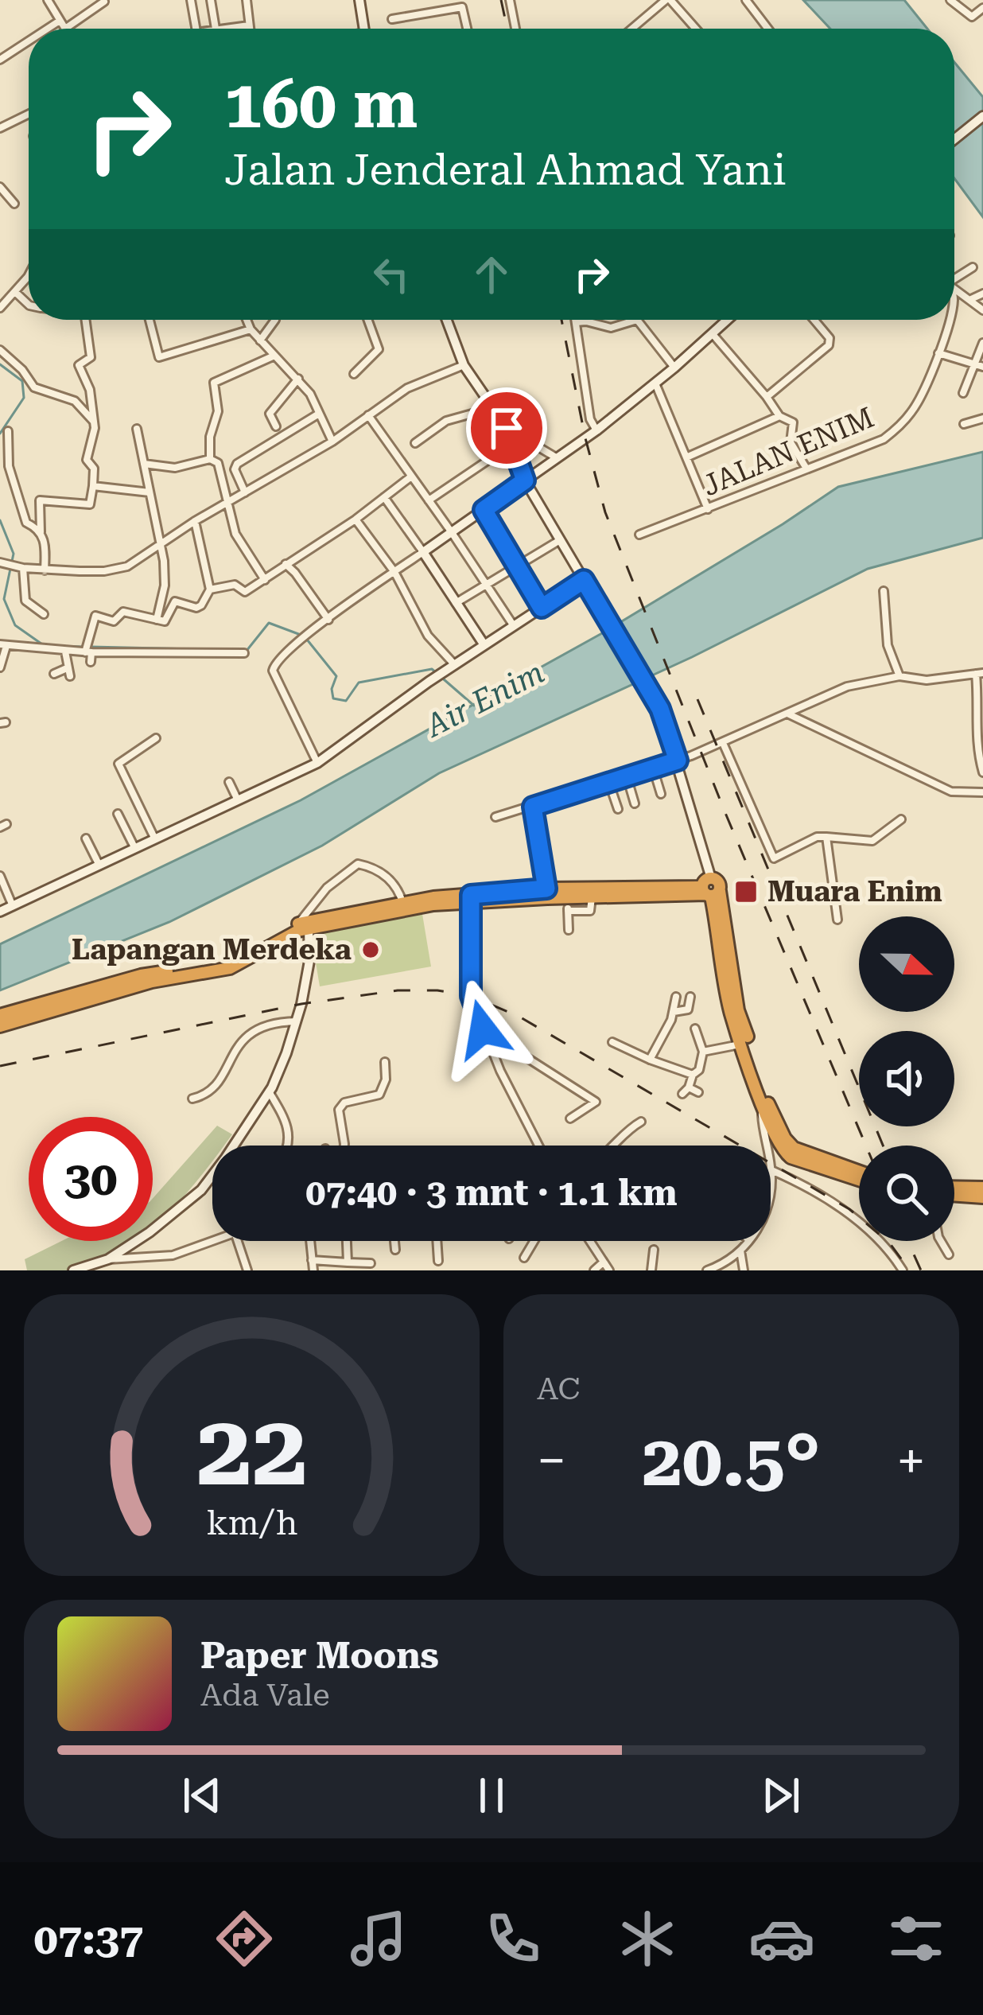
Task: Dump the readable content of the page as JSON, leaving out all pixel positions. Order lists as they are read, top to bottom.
{
  "streets": {
    "street": ["JALAN ENIM"]
  },
  "water": ["Air Enim"],
  "places": {
    "transit": ["Muara Enim"],
    "other": ["Lapangan Merdeka"]
  },
  "north": "right",
  "page": {
    "turn": ["160 m", "Jalan Jenderal Ahmad Yani"],
    "limit": "30",
    "trip": "07:40 · 3 mnt · 1.1 km",
    "tile": "AC",
    "heat": ["−", "20.5°", "+"],
    "song": ["Paper Moons", "Ada Vale"],
    "tabs": "07:37",
    "gauge": ["22", "km/h"]
  }
}
